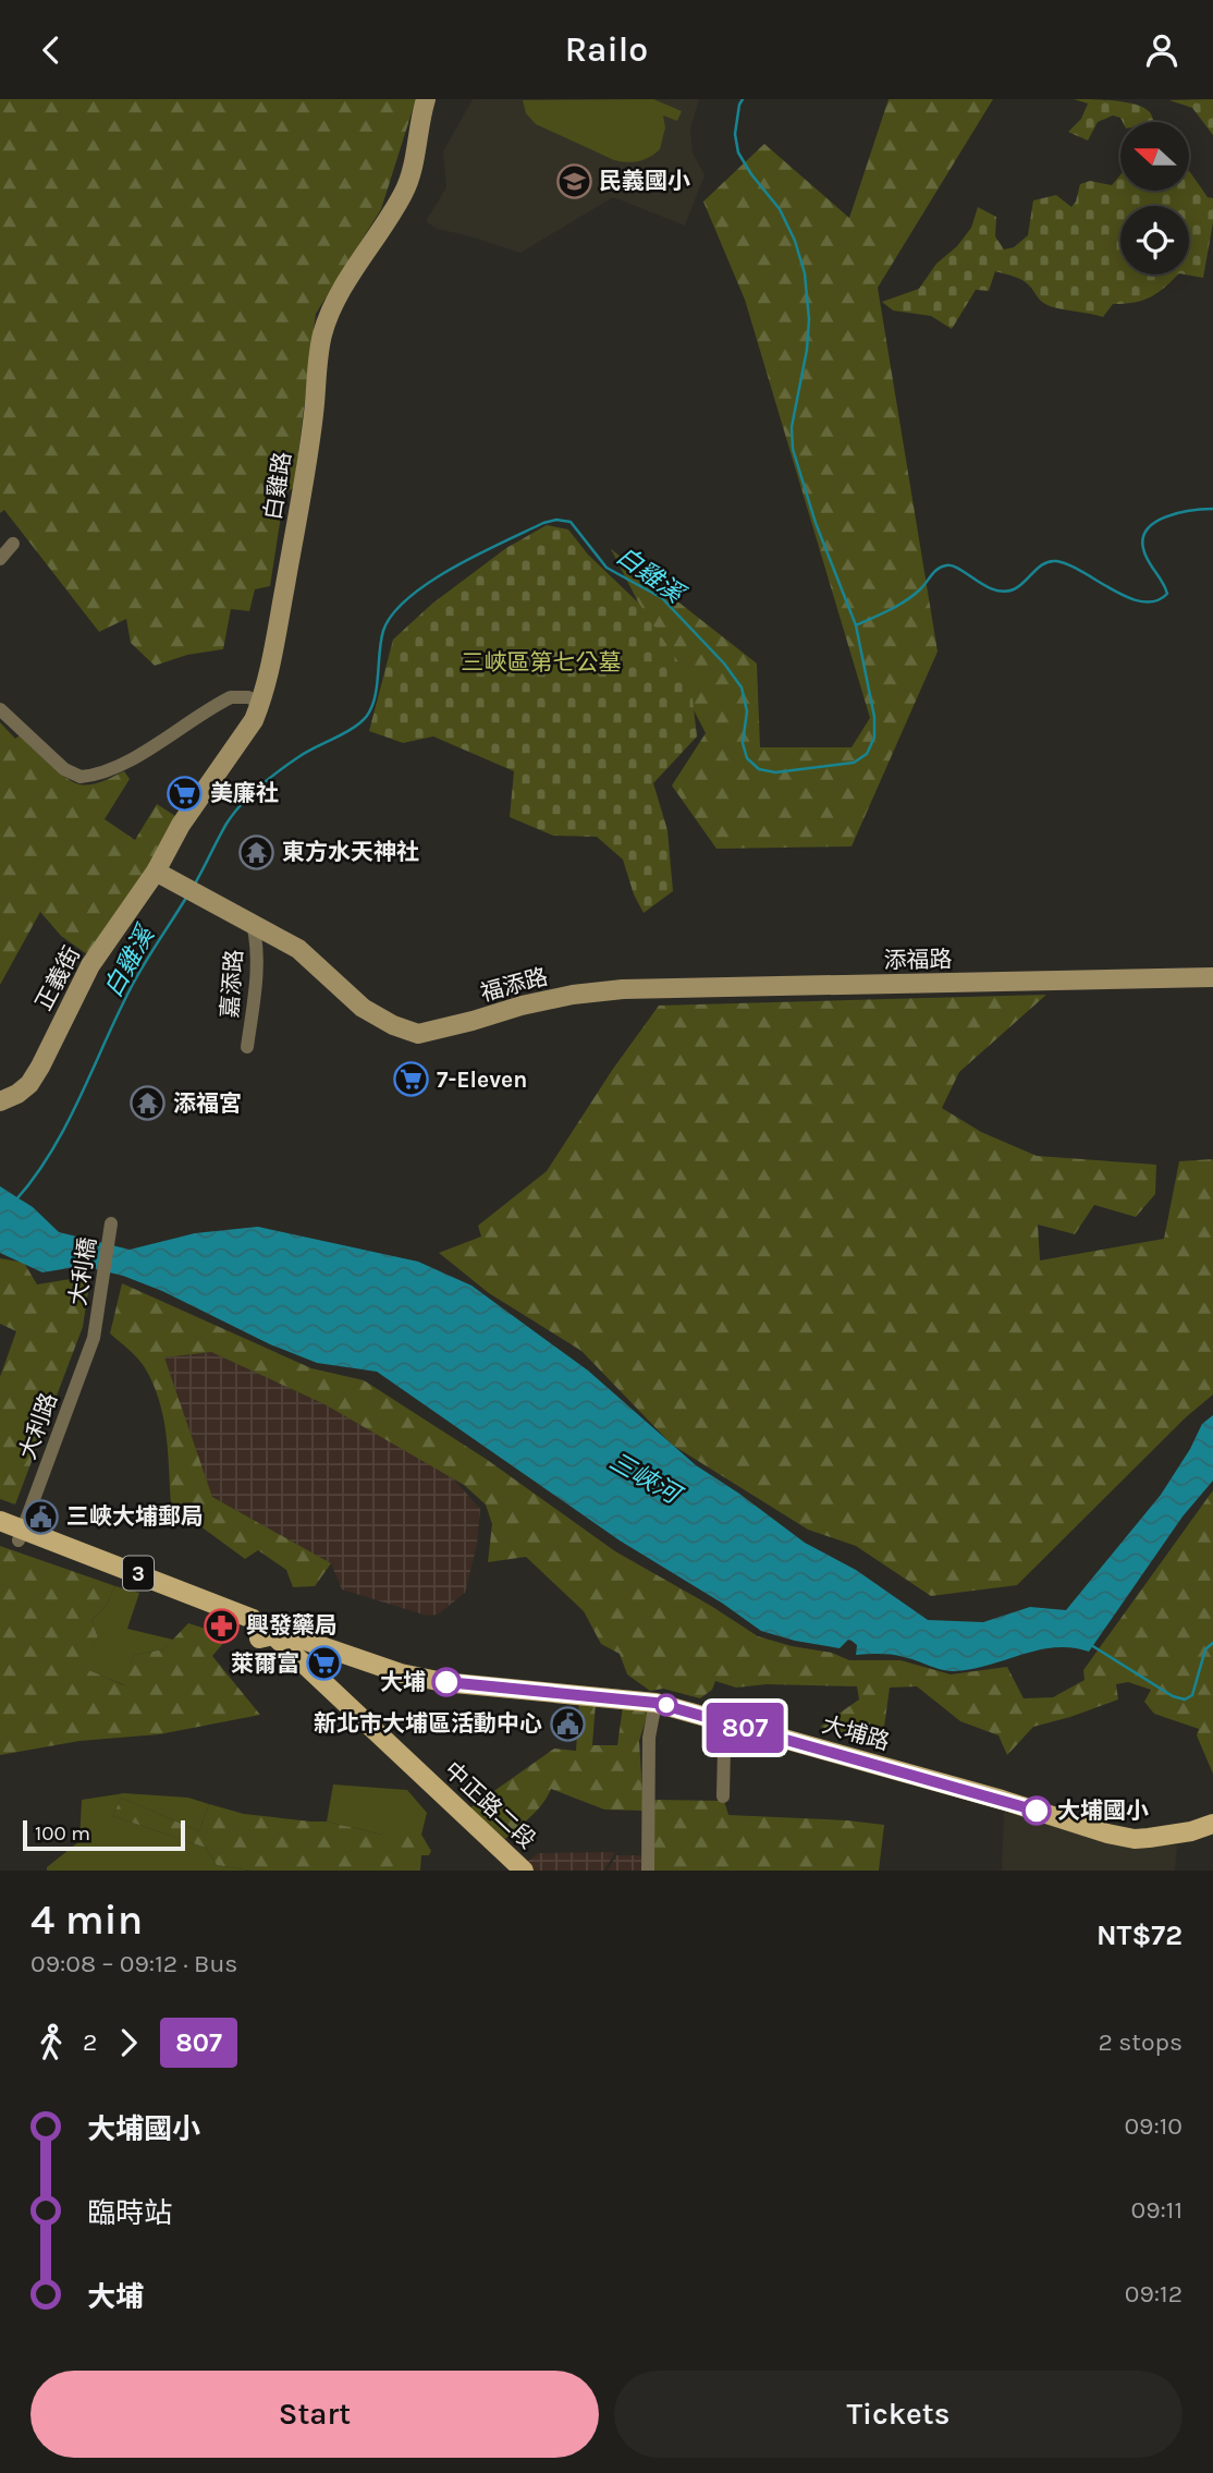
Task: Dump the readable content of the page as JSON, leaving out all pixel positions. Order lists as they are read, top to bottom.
{
  "streets": {
    "main road": ["3", "大埔路", "中正路二段"],
    "street": [
      "白雞路",
      "添福路",
      "正義街",
      "嘉添路",
      "福添路",
      "大利橋",
      "大利路"
    ]
  },
  "crossings": [
    ["白雞路", "正義街"],
    ["添福路", "福添路"],
    ["嘉添路", "福添路"],
    ["大利橋", "大利路"],
    ["大利路", "中正路二段"],
    ["大埔路", "中正路二段"]
  ],
  "water": ["白雞溪", "三峽河"],
  "parks": ["三峽區第七公墓"],
  "places": {
    "school or university": ["民義國小"],
    "supermarket": ["美廉社", "7-Eleven", "萊爾富"],
    "temple": ["東方水天神社", "添福宮"],
    "public building": ["三峽大埔郵局", "新北市大埔區活動中心"],
    "pharmacy": ["興發藥局"],
    "other": ["大埔", "大埔國小"]
  },
  "lines": ["bus line 807"],
  "scale_bar": "100 m",
  "north": "left",
  "page": {
    "header": "Railo",
    "on_map": "807",
    "scale": "100 m",
    "heading": ["4 min", "09:08 – 09:12 · Bus", "NT$72"],
    "legs": ["2", "807", "2 stops"],
    "list": [
      {
        "name": "大埔國小",
        "value": "09:10"
      },
      {
        "name": "臨時站",
        "value": "09:11"
      },
      {
        "name": "大埔",
        "value": "09:12"
      }
    ],
    "buttons": ["Start", "Tickets"]
  }
}
